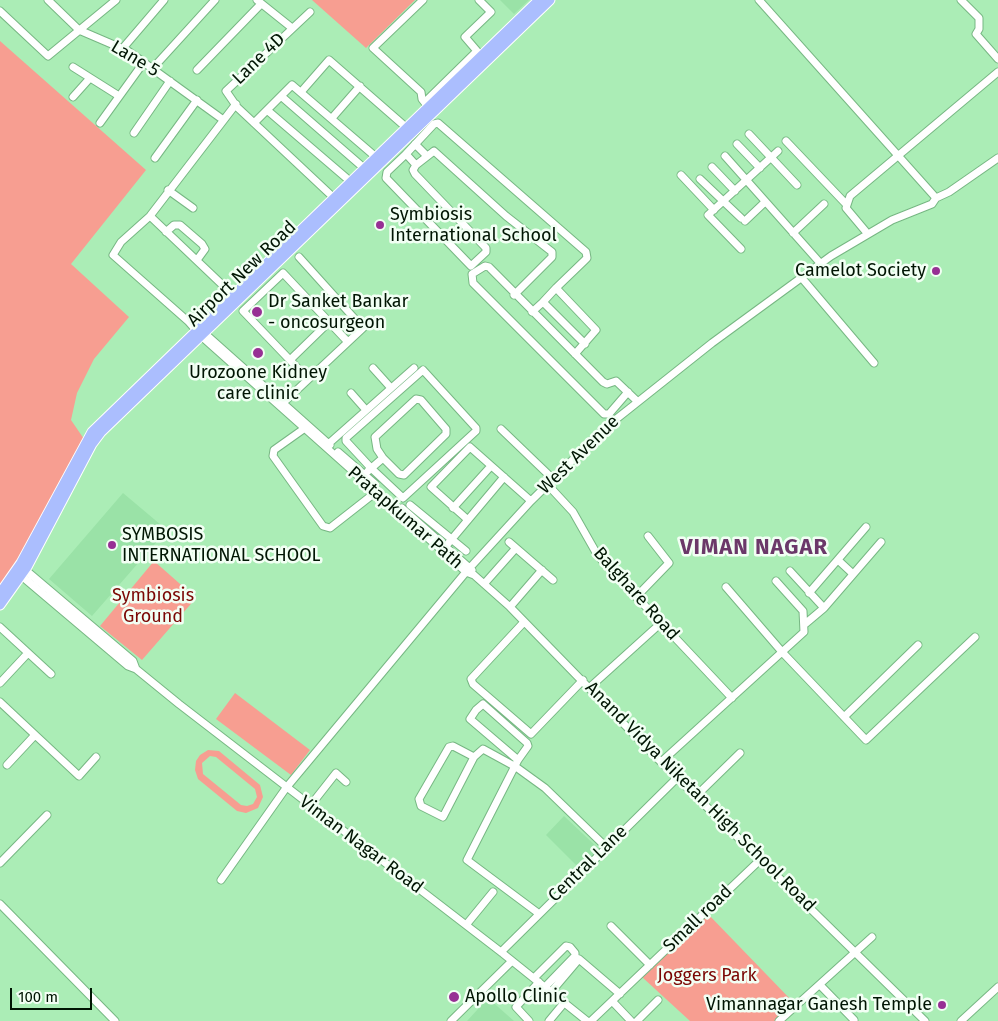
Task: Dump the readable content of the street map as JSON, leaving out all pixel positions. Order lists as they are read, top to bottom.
{
  "streets": {
    "main road": ["Airport New Road"],
    "street": [
      "Lane 5",
      "Lane 4D",
      "West Avenue",
      "Pratapkumar Path",
      "Balghare Road",
      "Anand Vidya Niketan High School Road",
      "Viman Nagar Road",
      "Central Lane",
      "Small road"
    ]
  },
  "crossings": [
    ["Airport New Road", "Pratapkumar Path"],
    ["Airport New Road", "Viman Nagar Road"],
    ["West Avenue", "Pratapkumar Path"],
    ["West Avenue", "Balghare Road"],
    ["West Avenue", "Viman Nagar Road"],
    ["Pratapkumar Path", "Anand Vidya Niketan High School Road"],
    ["Anand Vidya Niketan High School Road", "Central Lane"],
    ["Anand Vidya Niketan High School Road", "Small road"],
    ["Viman Nagar Road", "Central Lane"]
  ],
  "districts": ["VIMAN NAGAR"],
  "parks": ["Symbiosis Ground", "Joggers Park"],
  "places": [
    "Symbiosis International School",
    "Camelot Society",
    "Dr Sanket Bankar - oncosurgeon",
    "Urozoone Kidney care clinic",
    "SYMBOSIS INTERNATIONAL SCHOOL",
    "Apollo Clinic",
    "Vimannagar Ganesh Temple"
  ],
  "scale_bar": "100 m"
}
